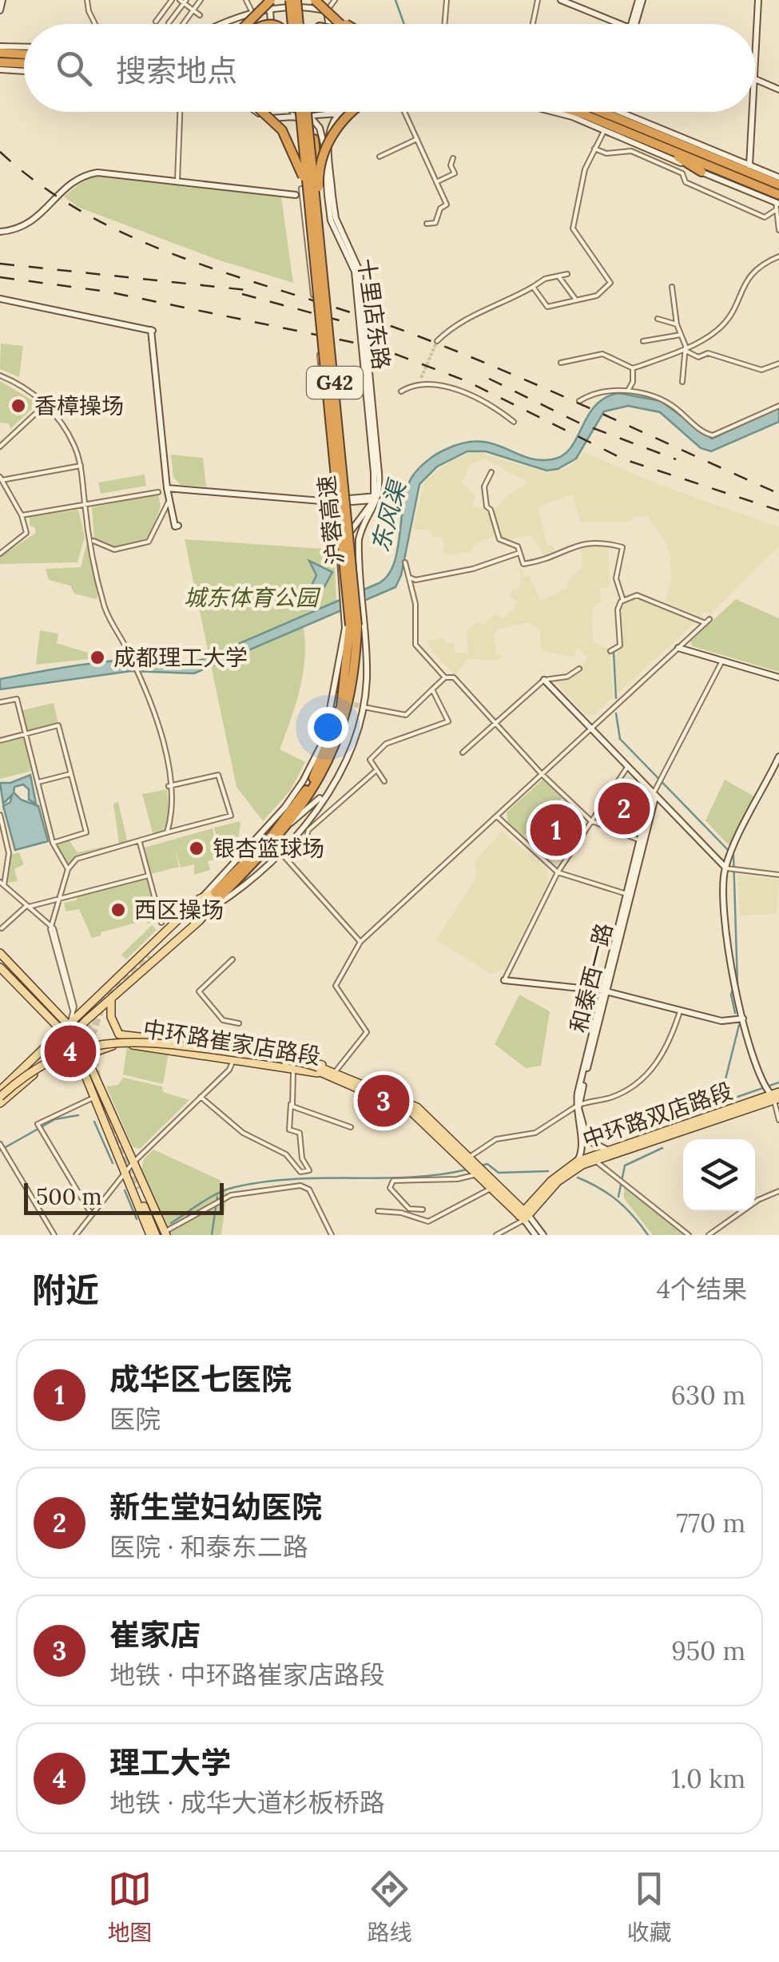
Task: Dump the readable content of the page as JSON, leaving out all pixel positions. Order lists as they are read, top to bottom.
{
  "streets": {
    "highway": ["G42", "沪蓉高速"],
    "main road": ["中环路崔家店路段", "中环路双店路段"],
    "street": ["十里店东路", "和泰西一路"]
  },
  "crossings": [
    ["十里店东路", "沪蓉高速"],
    ["和泰西一路", "中环路双店路段"],
    ["中环路崔家店路段", "中环路双店路段"]
  ],
  "water": ["东风渠"],
  "parks": ["城东体育公园"],
  "places": [
    "香樟操场",
    "成都理工大学",
    "银杏篮球场",
    "西区操场"
  ],
  "scale_bar": "500 m",
  "page": {
    "search": "搜索地点",
    "pins": [
      "2",
      "1",
      "4",
      "3"
    ],
    "scale": "500 m",
    "heading": ["附近", "4个结果"],
    "list": [
      {
        "mark": "1",
        "name": "成华区七医院",
        "note": "医院",
        "value": "630 m"
      },
      {
        "mark": "2",
        "name": "新生堂妇幼医院",
        "note": "医院 · 和泰东二路",
        "value": "770 m"
      },
      {
        "mark": "3",
        "name": "崔家店",
        "note": "地铁 · 中环路崔家店路段",
        "value": "950 m"
      },
      {
        "mark": "4",
        "name": "理工大学",
        "note": "地铁 · 成华大道杉板桥路",
        "value": "1.0 km"
      }
    ],
    "nav": ["地图", "路线", "收藏"]
  }
}
